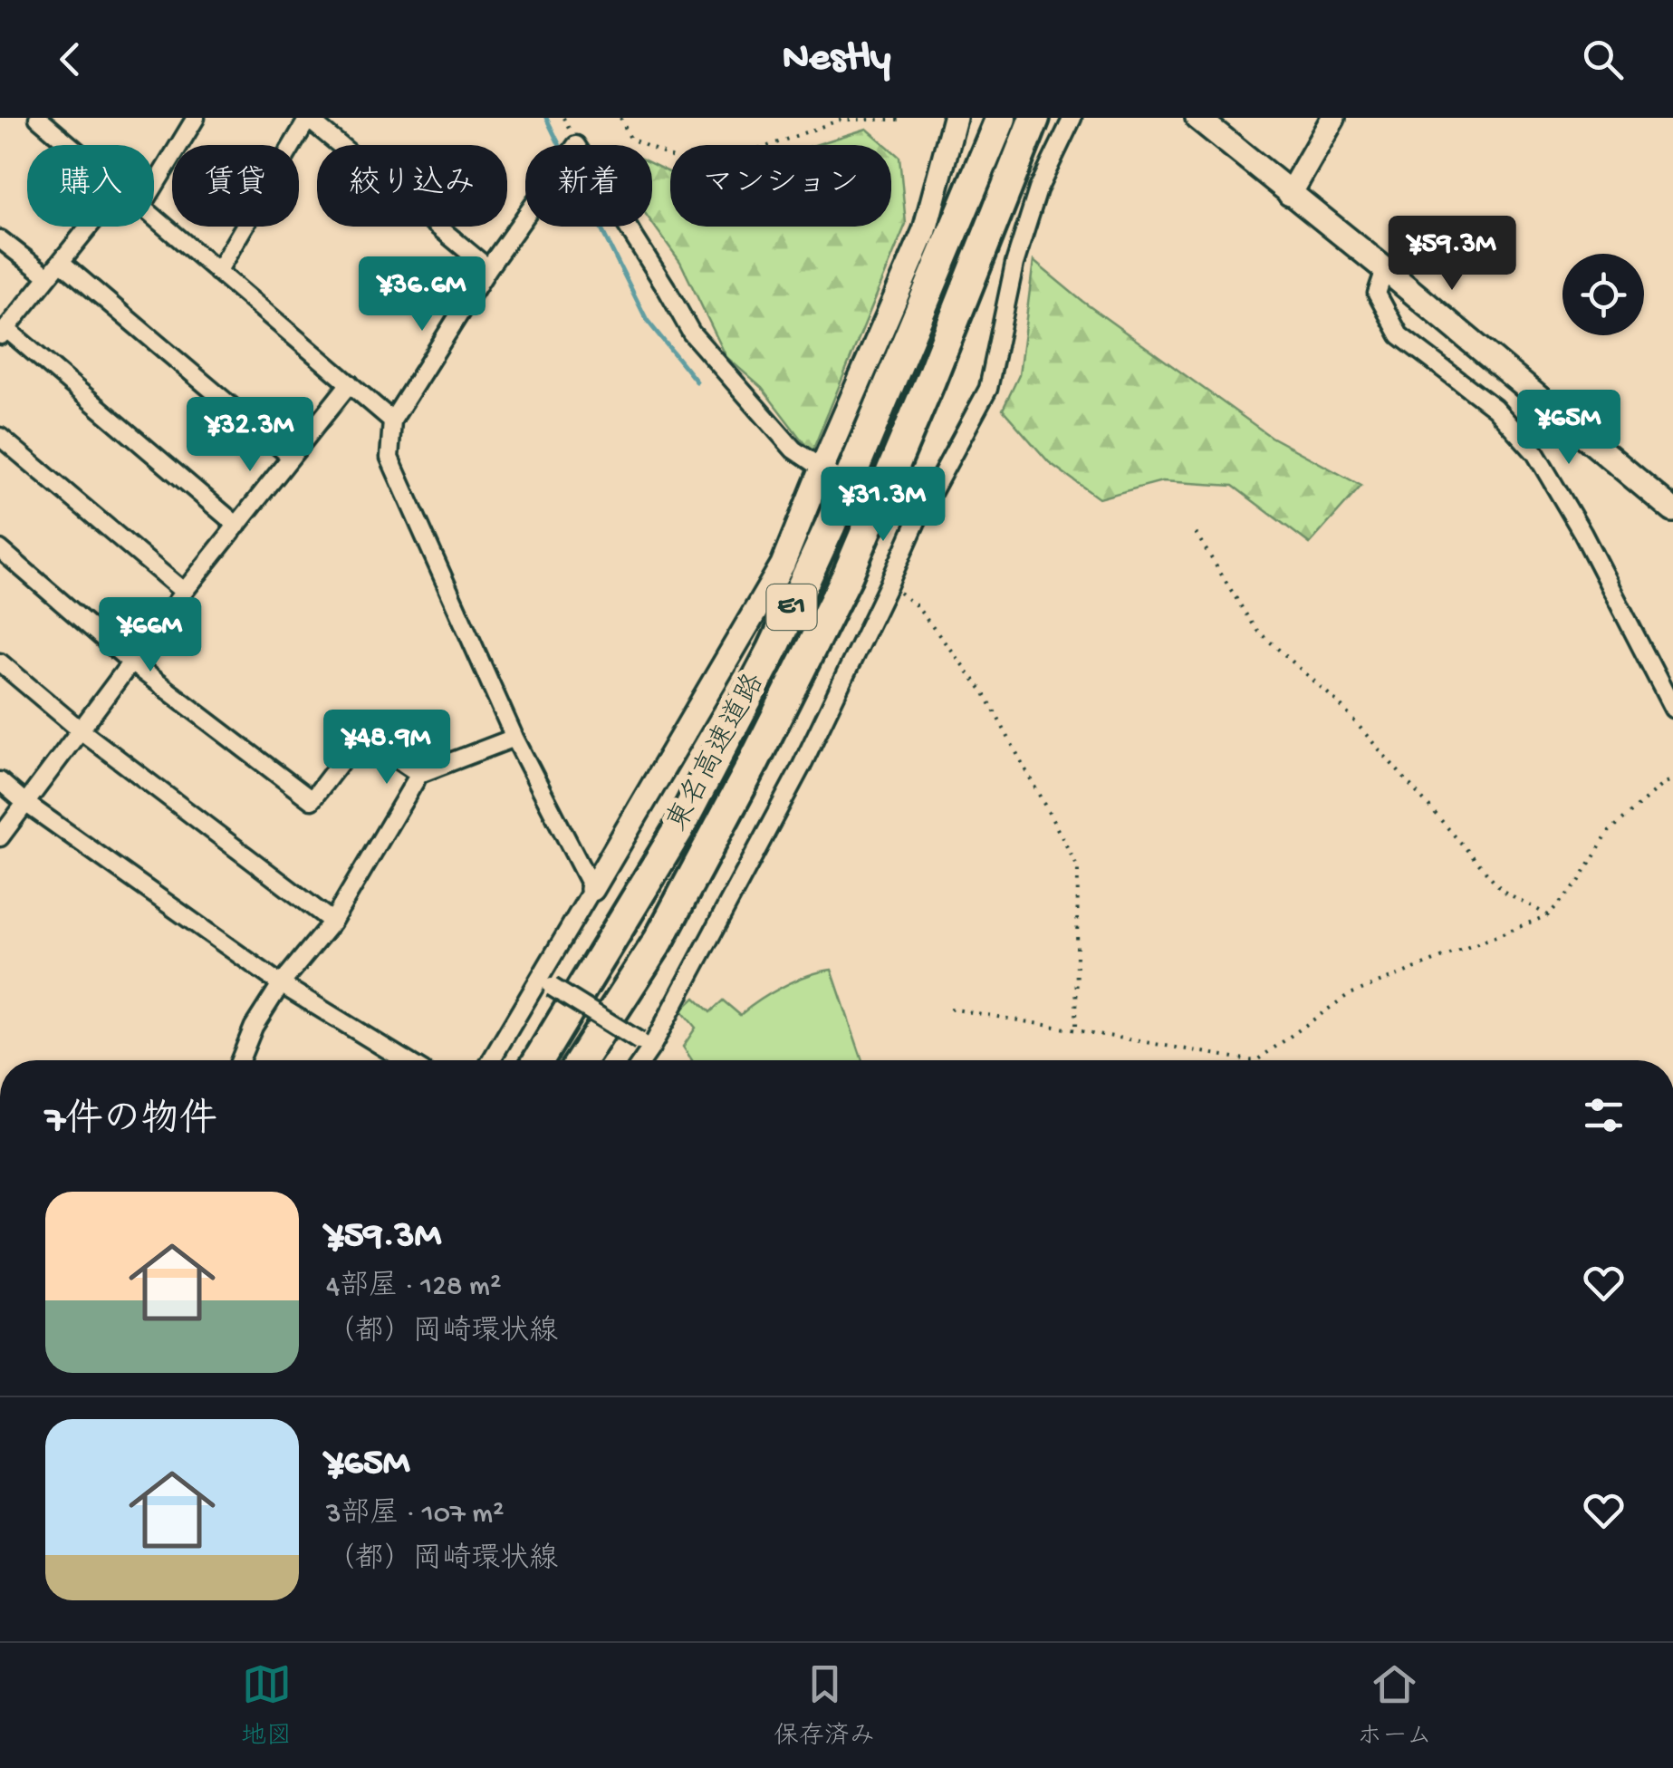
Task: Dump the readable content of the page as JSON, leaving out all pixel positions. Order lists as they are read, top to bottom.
{
  "streets": {
    "highway": ["E1", "東名高速道路"]
  },
  "page": {
    "header": "Nestly",
    "chip": [
      "購入",
      "賃貸",
      "絞り込み",
      "新着",
      "マンション"
    ],
    "price": [
      "¥59.3M",
      "¥36.6M",
      "¥65M",
      "¥32.3M",
      "¥31.3M",
      "¥66M",
      "¥48.9M"
    ],
    "heading": "7件の物件",
    "list": [
      {
        "name": "¥59.3M",
        "note": "4部屋 · 128 m² · （都）岡崎環状線"
      },
      {
        "name": "¥65M",
        "note": "3部屋 · 107 m² · （都）岡崎環状線"
      }
    ],
    "tabs": ["地図", "保存済み", "ホーム"]
  }
}
